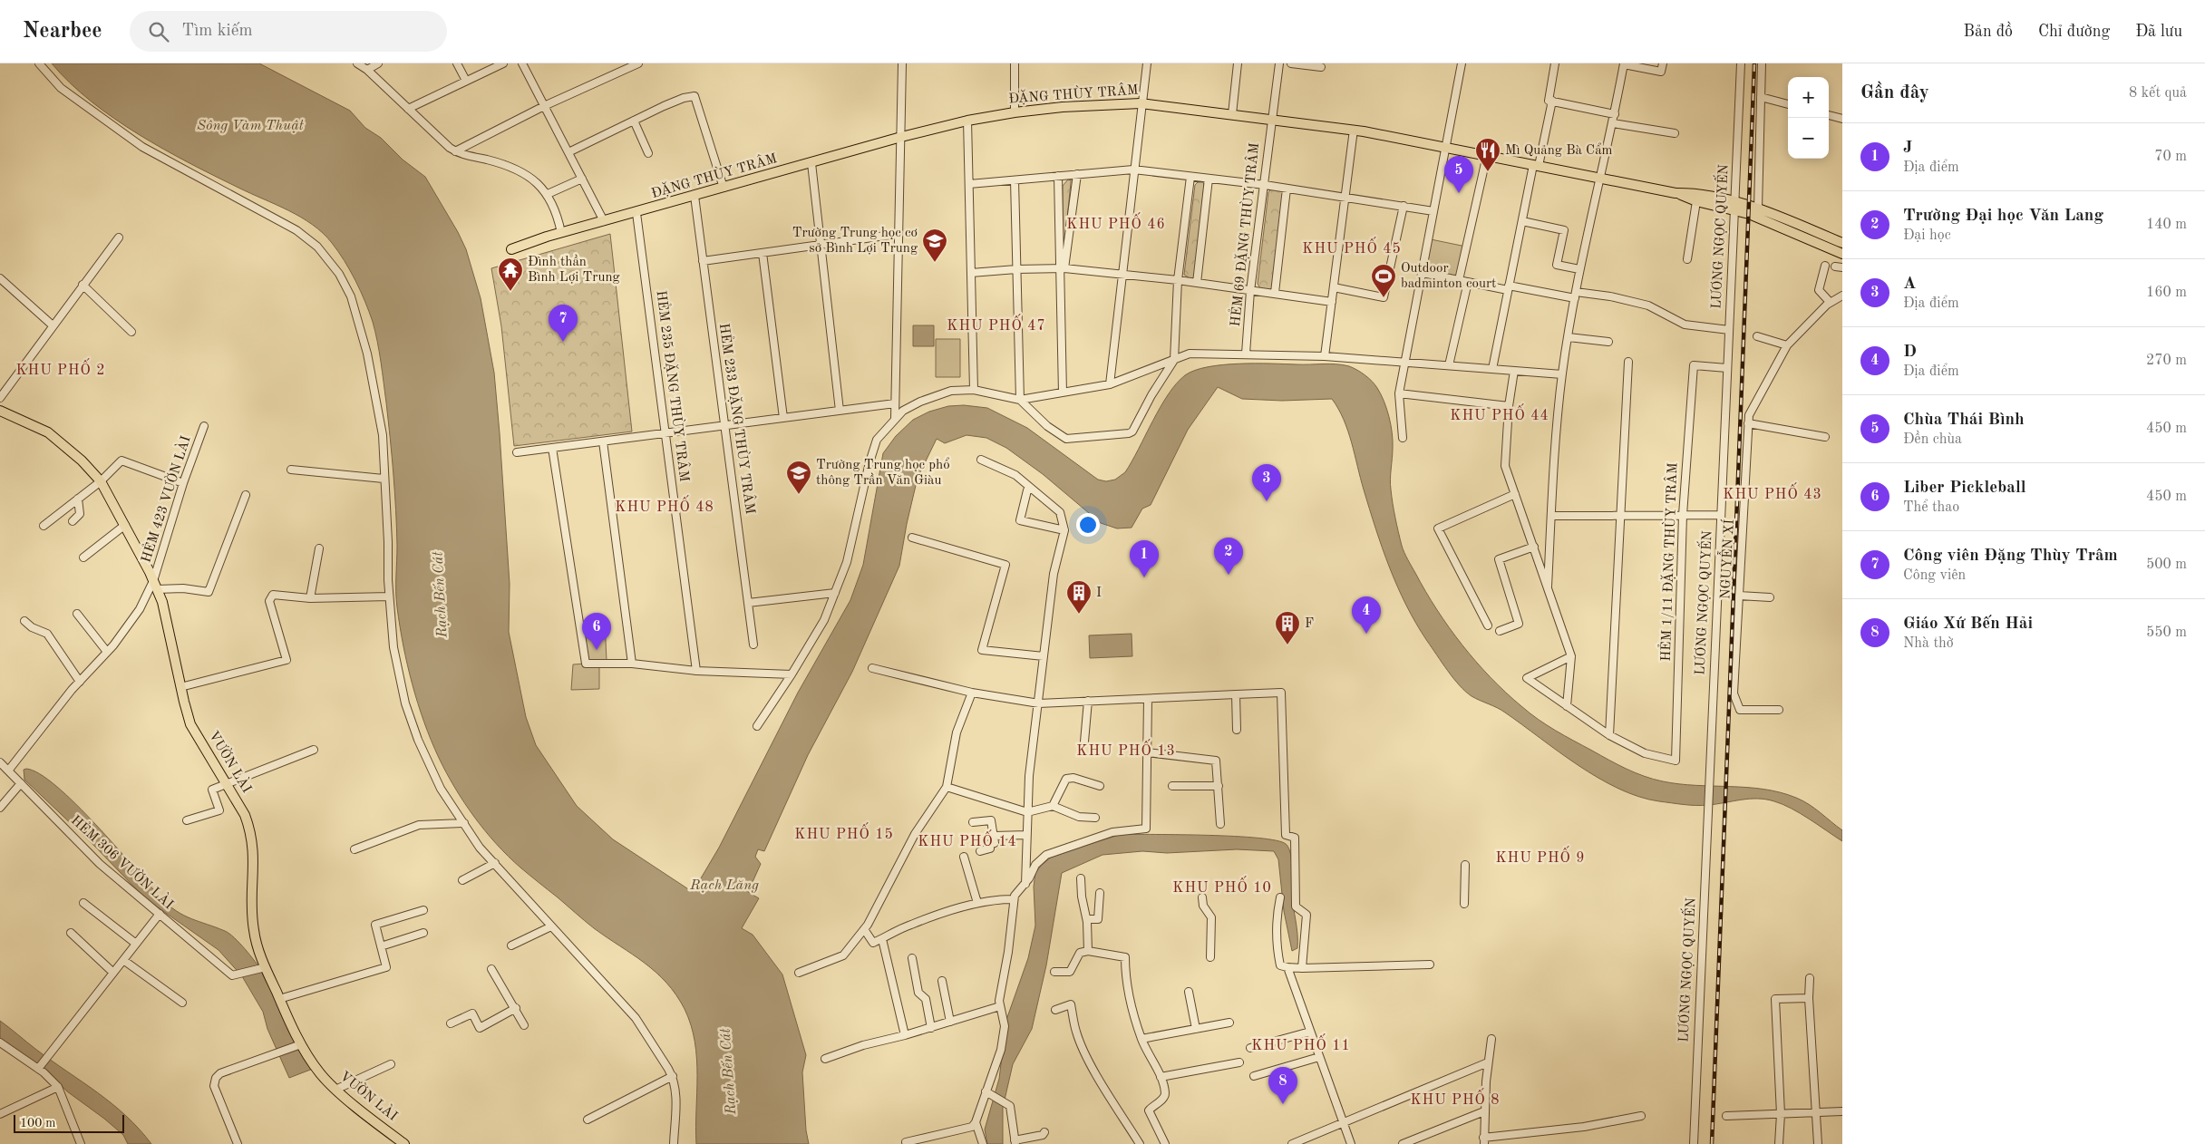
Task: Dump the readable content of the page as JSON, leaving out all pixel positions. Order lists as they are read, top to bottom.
{
  "streets": {
    "main road": ["ĐẶNG THÙY TRÂM", "VƯỜN LÀI"],
    "street": [
      "HẺM 69 ĐẶNG THÙY TRÂM",
      "LƯƠNG NGỌC QUYẾN",
      "HẺM 235 ĐẶNG THÙY TRÂM",
      "HẺM 233 ĐẶNG THÙY TRÂM",
      "HẺM 423 VƯỜN LÀI",
      "NGUYỄN XÍ",
      "HẺM 1/11 ĐẶNG THÙY TRÂM",
      "HẺM 306 VƯỜN LÀI"
    ]
  },
  "crossings": [
    ["ĐẶNG THÙY TRÂM", "HẺM 69 ĐẶNG THÙY TRÂM"],
    ["ĐẶNG THÙY TRÂM", "LƯƠNG NGỌC QUYẾN"],
    ["ĐẶNG THÙY TRÂM", "HẺM 235 ĐẶNG THÙY TRÂM"],
    ["ĐẶNG THÙY TRÂM", "HẺM 233 ĐẶNG THÙY TRÂM"],
    ["LƯƠNG NGỌC QUYẾN", "HẺM 1/11 ĐẶNG THÙY TRÂM"],
    ["HẺM 423 VƯỜN LÀI", "VƯỜN LÀI"],
    ["HẺM 423 VƯỜN LÀI", "HẺM 306 VƯỜN LÀI"],
    ["VƯỜN LÀI", "HẺM 306 VƯỜN LÀI"]
  ],
  "districts": [
    "KHU PHỐ 46",
    "KHU PHỐ 45",
    "KHU PHỐ 47",
    "KHU PHỐ 2",
    "KHU PHỐ 44",
    "KHU PHỐ 43",
    "KHU PHỐ 48",
    "KHU PHỐ 13",
    "KHU PHỐ 15",
    "KHU PHỐ 14",
    "KHU PHỐ 9",
    "KHU PHỐ 10",
    "KHU PHỐ 11",
    "KHU PHỐ 8"
  ],
  "water": ["Sông Vàm Thuật", "Rạch Bến Cát", "Rạch Lăng"],
  "places": {
    "restaurant": ["Mì Quảng Bà Cẩm"],
    "school or university": ["Trường Trung học cơ sở Bình Lợi Trung", "Trường Trung học phổ thông Trần Văn Giàu"],
    "temple": ["Đình thần Bình Lợi Trung"],
    "sports": ["Outdoor badminton court"],
    "building": ["I", "F"]
  },
  "scale_bar": "100 m",
  "page": {
    "header": "Nearbee",
    "search": "Tìm kiếm",
    "nav": ["Bản đồ", "Chỉ đường", "Đã lưu"],
    "heading": ["Gần đây", "8 kết quả"],
    "map_buttons": ["+", "−"],
    "list": [
      {
        "mark": "1",
        "name": "J",
        "note": "Địa điểm",
        "value": "70 m"
      },
      {
        "mark": "2",
        "name": "Trường Đại học Văn Lang",
        "note": "Đại học",
        "value": "140 m"
      },
      {
        "mark": "3",
        "name": "A",
        "note": "Địa điểm",
        "value": "160 m"
      },
      {
        "mark": "4",
        "name": "D",
        "note": "Địa điểm",
        "value": "270 m"
      },
      {
        "mark": "5",
        "name": "Chùa Thái Bình",
        "note": "Đền chùa",
        "value": "450 m"
      },
      {
        "mark": "6",
        "name": "Liber Pickleball",
        "note": "Thể thao",
        "value": "450 m"
      },
      {
        "mark": "7",
        "name": "Công viên Đặng Thùy Trâm",
        "note": "Công viên",
        "value": "500 m"
      },
      {
        "mark": "8",
        "name": "Giáo Xứ Bến Hải",
        "note": "Nhà thờ",
        "value": "550 m"
      }
    ],
    "pins": [
      "5",
      "7",
      "3",
      "2",
      "1",
      "4",
      "6",
      "8"
    ],
    "scale": "100 m"
  }
}
